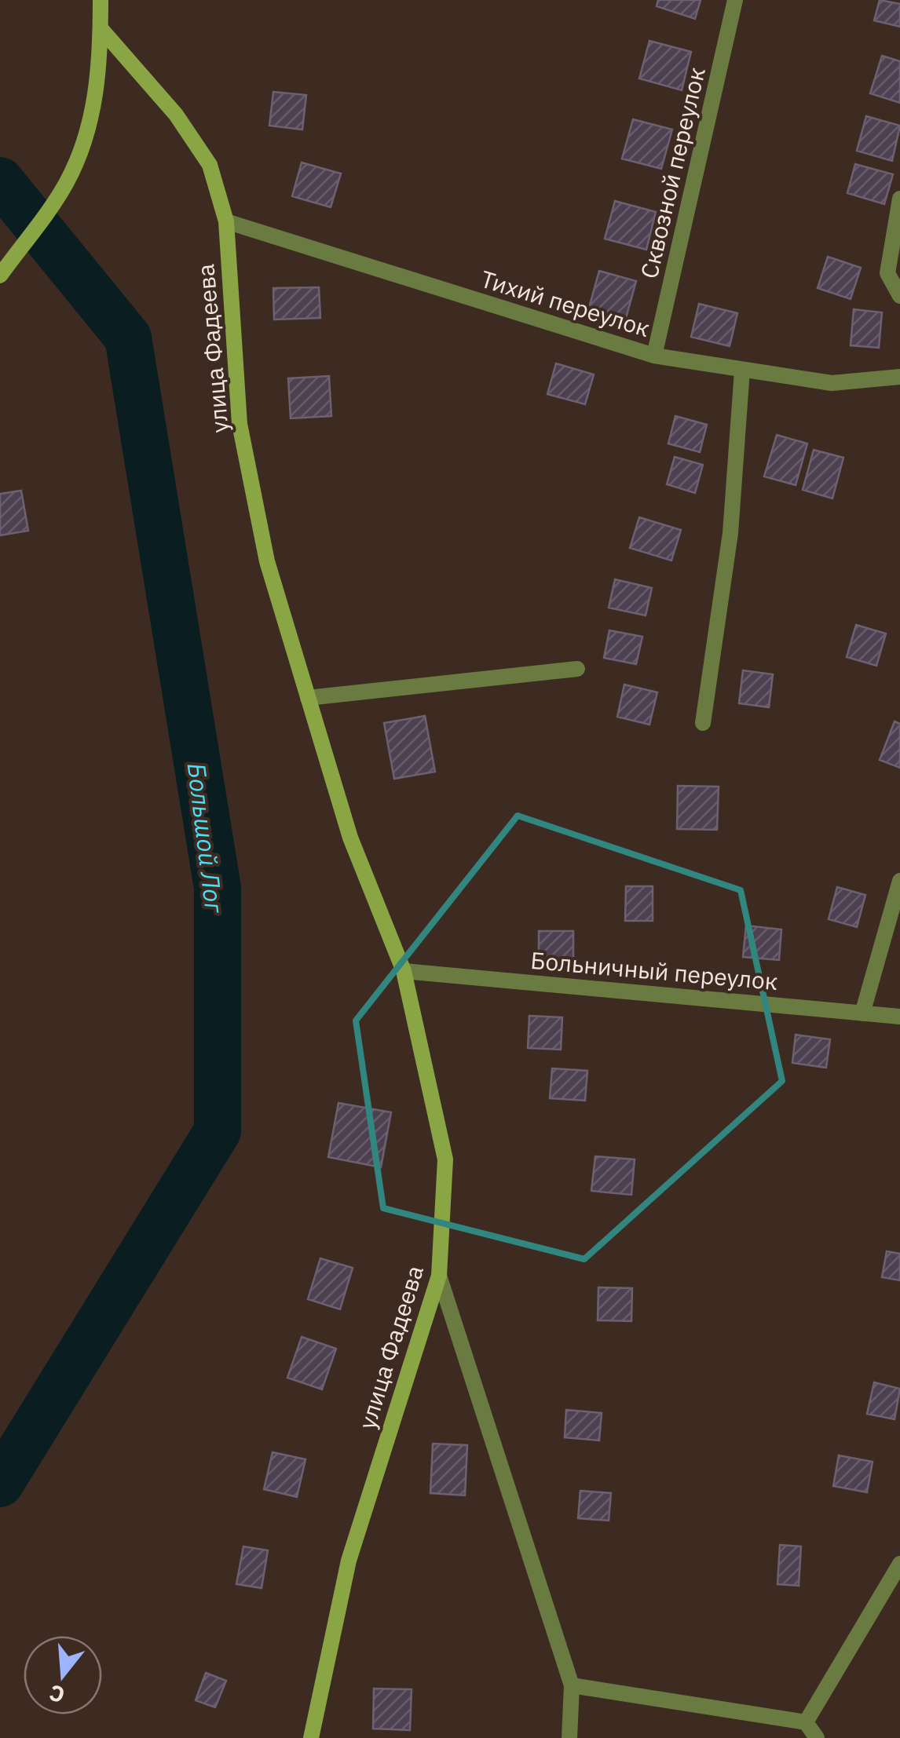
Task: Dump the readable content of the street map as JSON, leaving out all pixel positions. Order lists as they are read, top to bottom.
{
  "streets": {
    "street": [
      "Сквозной переулок",
      "Тихий переулок",
      "улица Фадеева",
      "Больничный переулок"
    ]
  },
  "crossings": [
    ["Сквозной переулок", "Тихий переулок"],
    ["Тихий переулок", "улица Фадеева"],
    ["улица Фадеева", "Больничный переулок"]
  ],
  "water": ["Большой Лог"],
  "north": "bottom"
}
